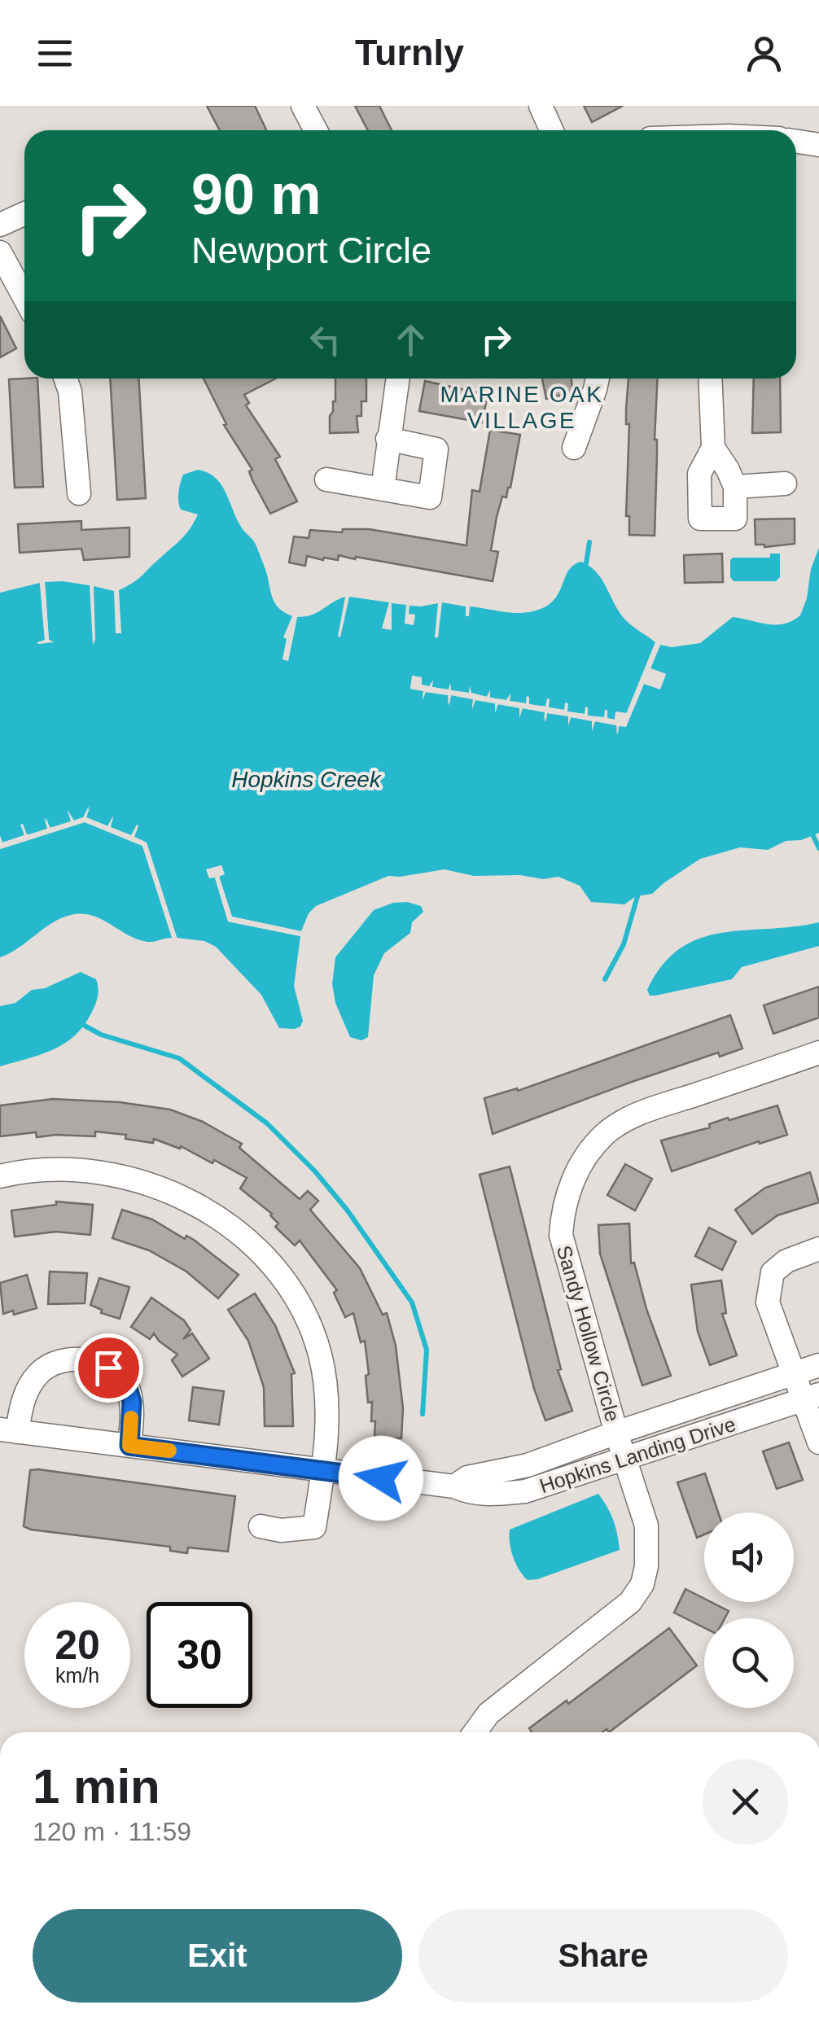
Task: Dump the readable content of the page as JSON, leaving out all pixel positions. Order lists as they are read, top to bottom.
{
  "streets": {
    "street": ["Sandy Hollow Circle", "Hopkins Landing Drive"]
  },
  "crossings": [
    ["Sandy Hollow Circle", "Hopkins Landing Drive"]
  ],
  "districts": ["MARINE OAK VILLAGE"],
  "water": ["Hopkins Creek"],
  "page": {
    "header": "Turnly",
    "turn": ["90 m", "Newport Circle"],
    "speed": "20 km/h",
    "limit": "30",
    "heading": ["1 min", "120 m · 11:59"],
    "buttons": ["Exit", "Share"]
  }
}
